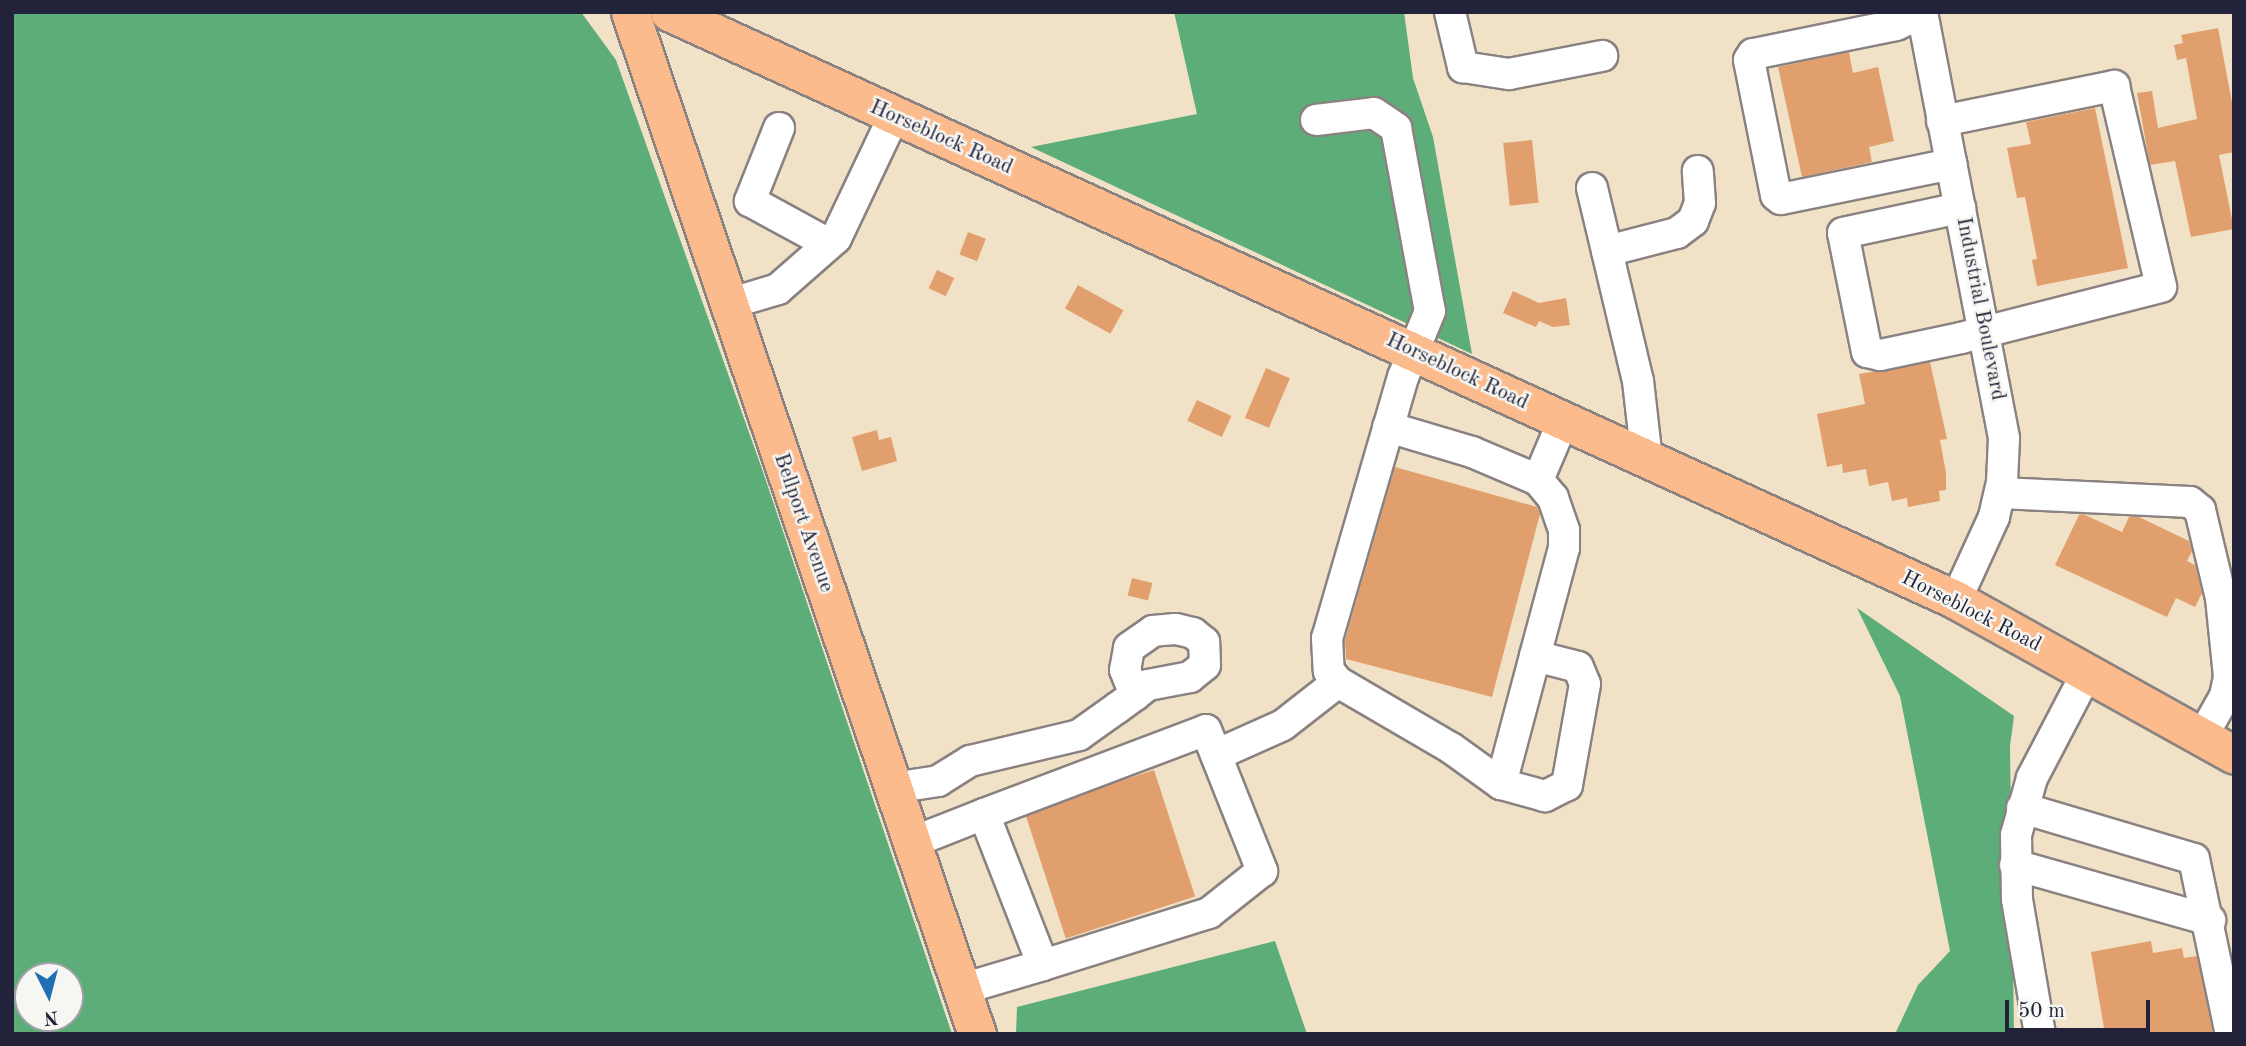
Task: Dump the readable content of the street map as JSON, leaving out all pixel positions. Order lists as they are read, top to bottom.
{
  "streets": {
    "main road": ["Horseblock Road", "Bellport Avenue"],
    "street": ["Industrial Boulevard"]
  },
  "crossings": [
    ["Horseblock Road", "Industrial Boulevard"]
  ],
  "scale_bar": "50 m",
  "north": "bottom"
}
